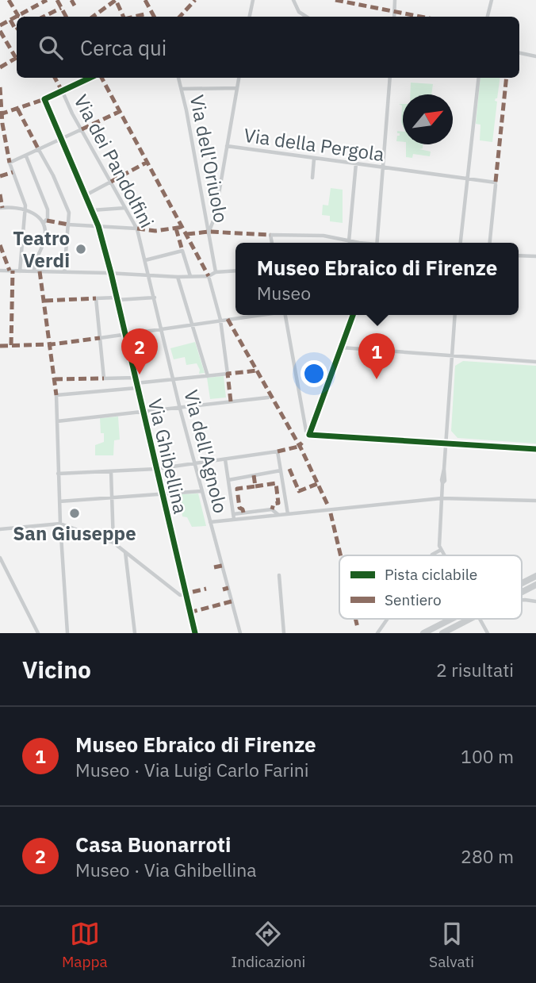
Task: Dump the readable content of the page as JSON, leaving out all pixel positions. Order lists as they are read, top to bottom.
{
  "streets": {
    "street": [
      "Via della Pergola",
      "Via dell'Oriuolo",
      "Via dei Pandolfini",
      "Via dell'Agnolo",
      "Via Ghibellina"
    ]
  },
  "crossings": [
    ["Via dei Pandolfini", "Via dell'Agnolo"],
    ["Via dei Pandolfini", "Via Ghibellina"]
  ],
  "places": ["Teatro Verdi", "San Giuseppe"],
  "legend": ["Pista ciclabile", "Sentiero"],
  "north": "top right",
  "page": {
    "search": "Cerca qui",
    "popup": ["Museo Ebraico di Firenze", "Museo"],
    "pins": ["2", "1"],
    "heading": ["Vicino", "2 risultati"],
    "list": [
      {
        "mark": "1",
        "name": "Museo Ebraico di Firenze",
        "note": "Museo · Via Luigi Carlo Farini",
        "value": "100 m"
      },
      {
        "mark": "2",
        "name": "Casa Buonarroti",
        "note": "Museo · Via Ghibellina",
        "value": "280 m"
      }
    ],
    "nav": ["Mappa", "Indicazioni", "Salvati"]
  }
}
